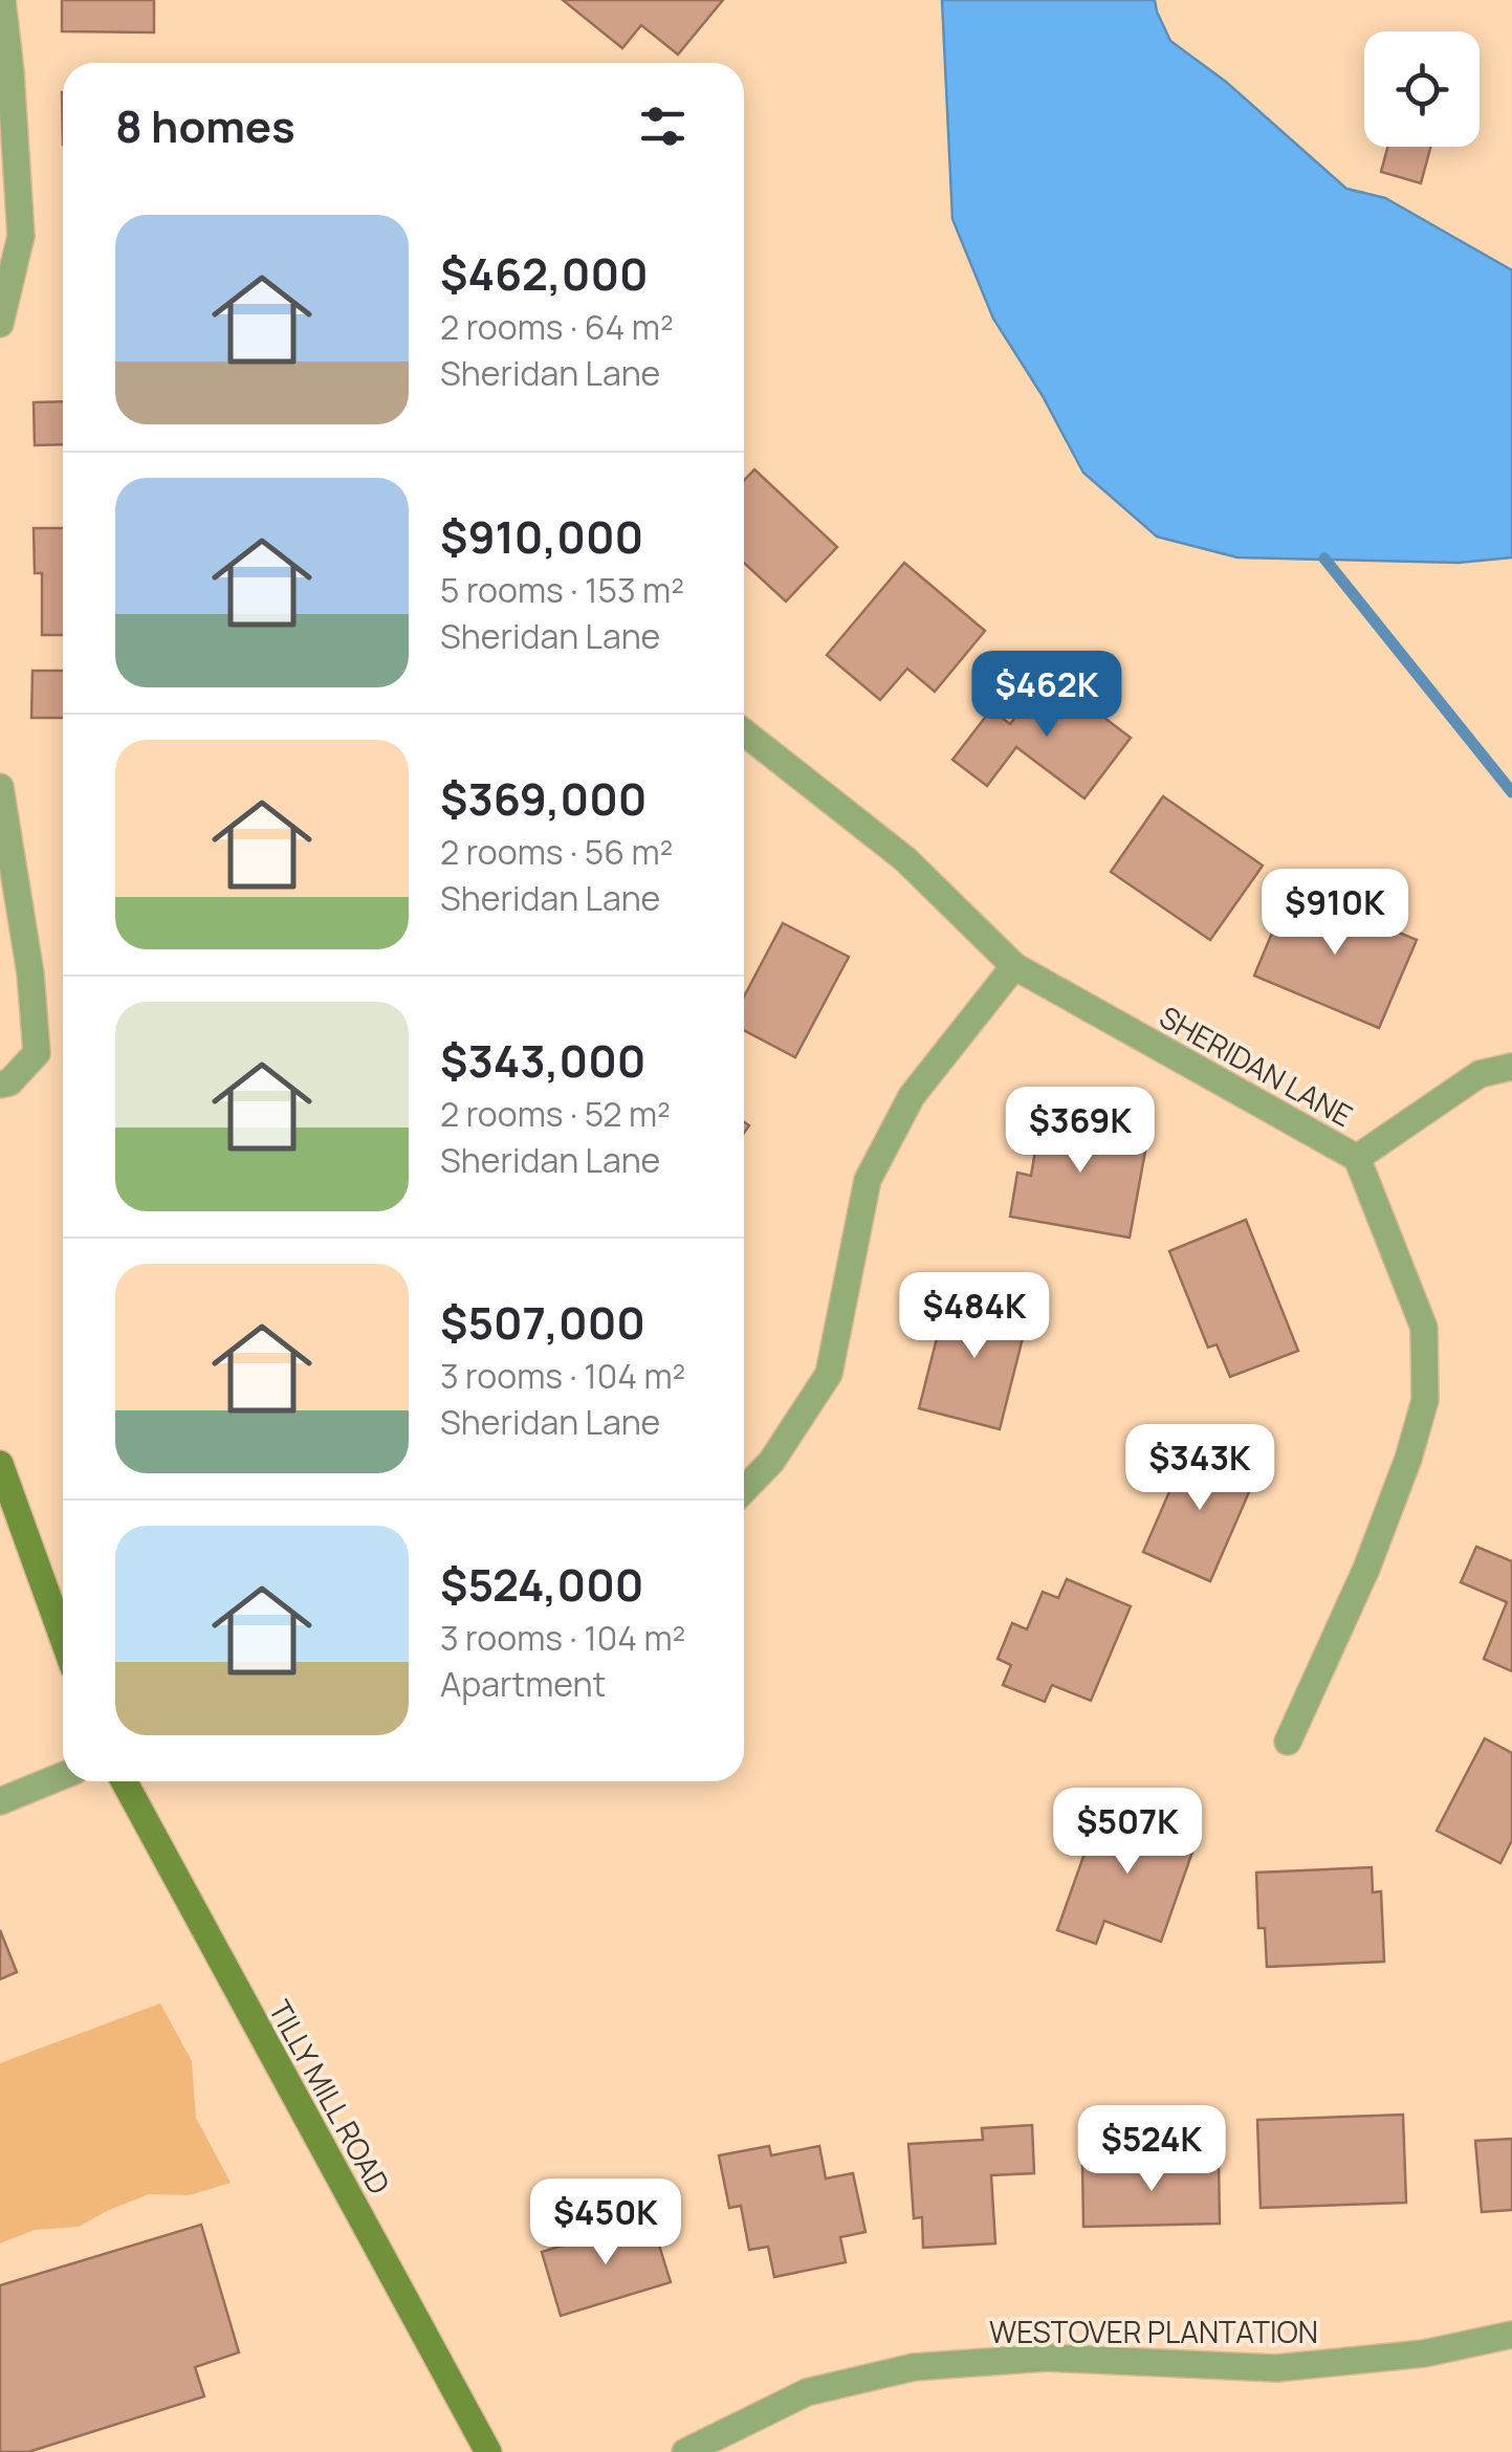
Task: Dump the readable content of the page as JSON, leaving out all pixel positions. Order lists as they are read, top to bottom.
{
  "streets": {
    "street": ["SHERIDAN LANE", "TILLY MILL ROAD", "WESTOVER PLANTATION"]
  },
  "page": {
    "heading": "8 homes",
    "list": [
      {
        "name": "$462,000",
        "note": "2 rooms · 64 m² · Sheridan Lane"
      },
      {
        "name": "$910,000",
        "note": "5 rooms · 153 m² · Sheridan Lane"
      },
      {
        "name": "$369,000",
        "note": "2 rooms · 56 m² · Sheridan Lane"
      },
      {
        "name": "$343,000",
        "note": "2 rooms · 52 m² · Sheridan Lane"
      },
      {
        "name": "$507,000",
        "note": "3 rooms · 104 m² · Sheridan Lane"
      },
      {
        "name": "$524,000",
        "note": "3 rooms · 104 m² · Apartment"
      }
    ],
    "price": [
      "$462K",
      "$910K",
      "$369K",
      "$484K",
      "$343K",
      "$507K",
      "$524K",
      "$450K"
    ]
  }
}
